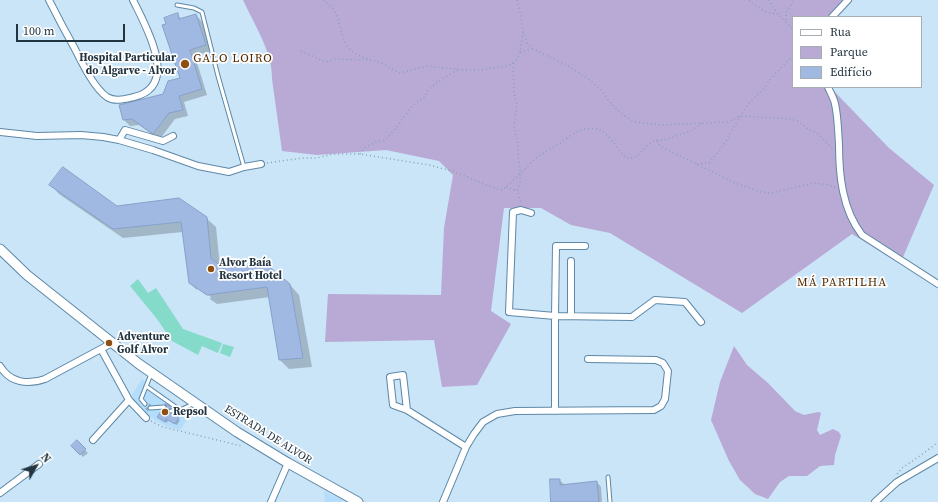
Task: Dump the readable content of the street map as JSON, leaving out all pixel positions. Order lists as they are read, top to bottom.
{
  "streets": {
    "street": ["ESTRADA DE ALVOR"]
  },
  "districts": ["GALO LOIRO", "MÁ PARTILHA"],
  "places": [
    "Hospital Particular do Algarve - Alvor",
    "Alvor Baía Resort Hotel",
    "Adventure Golf Alvor",
    "Repsol"
  ],
  "legend": ["Rua", "Parque", "Edifício"],
  "scale_bar": "100 m",
  "north": "top right"
}
